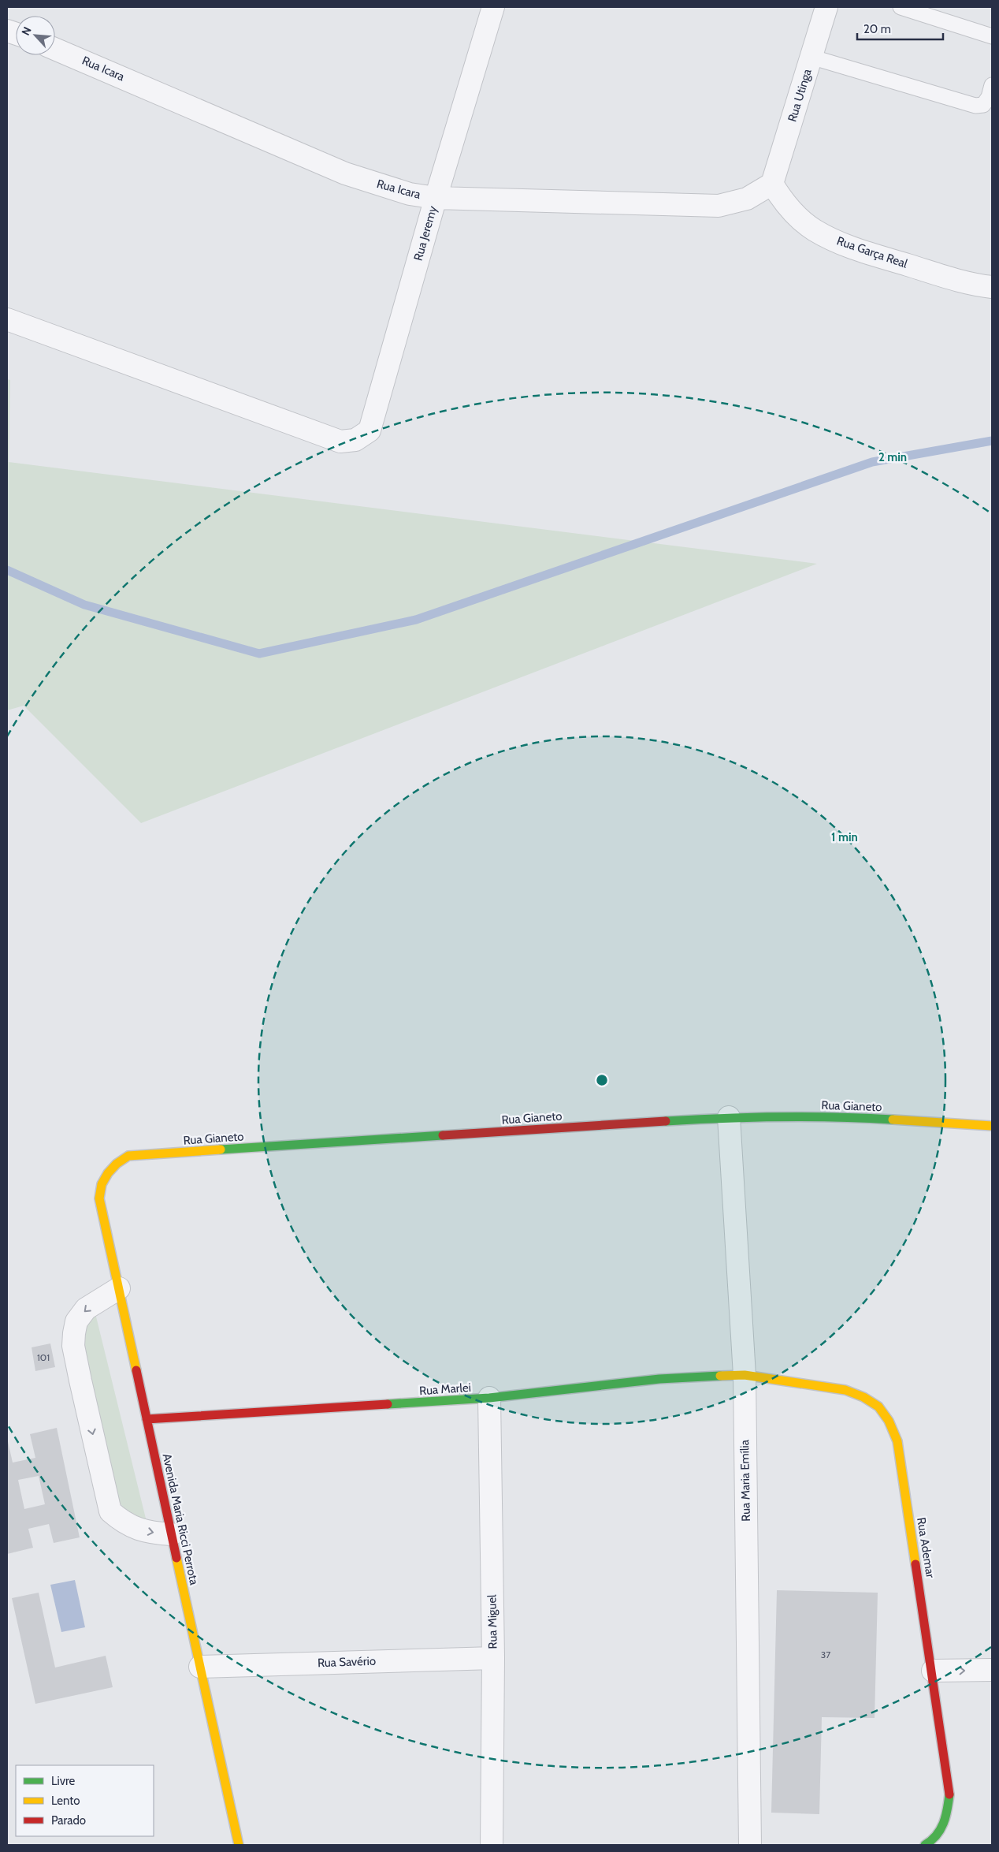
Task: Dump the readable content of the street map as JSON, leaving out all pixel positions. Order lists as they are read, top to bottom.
{
  "streets": {
    "street": [
      "Rua Icara",
      "Rua Utinga",
      "Rua Jeremy",
      "Rua Garça Real",
      "Rua Gianeto",
      "Rua Marlei",
      "Rua Maria Emília",
      "Avenida Maria Ricci Perrota",
      "Rua Ademar",
      "Rua Miguel",
      "Rua Savério"
    ]
  },
  "crossings": [
    ["Rua Icara", "Rua Utinga"],
    ["Rua Icara", "Rua Jeremy"],
    ["Rua Icara", "Rua Garça Real"],
    ["Rua Utinga", "Rua Garça Real"],
    ["Rua Gianeto", "Rua Maria Emília"],
    ["Rua Gianeto", "Avenida Maria Ricci Perrota"],
    ["Rua Marlei", "Rua Maria Emília"],
    ["Rua Marlei", "Avenida Maria Ricci Perrota"],
    ["Rua Marlei", "Rua Ademar"],
    ["Rua Marlei", "Rua Miguel"],
    ["Rua Maria Emília", "Rua Ademar"],
    ["Avenida Maria Ricci Perrota", "Rua Savério"],
    ["Rua Miguel", "Rua Savério"]
  ],
  "house_numbers": ["101", "37"],
  "legend": ["Livre", "Lento", "Parado"],
  "scale_bar": "20 m",
  "north": "top left",
  "rings": ["2 min", "1 min"]
}
